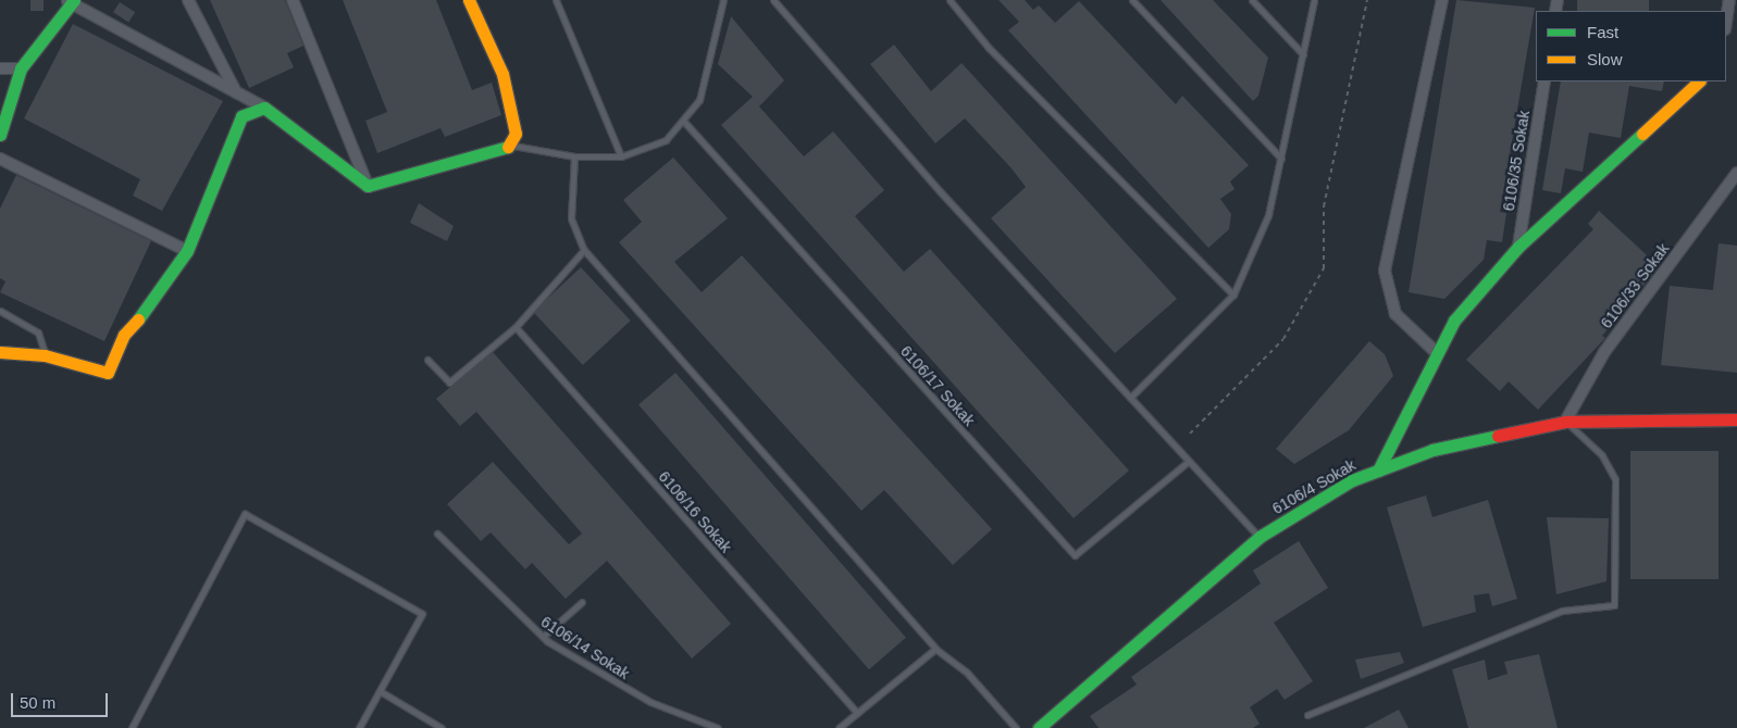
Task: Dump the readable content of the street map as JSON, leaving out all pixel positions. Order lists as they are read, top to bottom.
{
  "streets": {
    "street": ["6106/35 Sokak", "6106/33 Sokak", "6106/4 Sokak"],
    "lane": ["6106/17 Sokak", "6106/16 Sokak", "6106/14 Sokak"]
  },
  "crossings": [
    ["6106/33 Sokak", "6106/4 Sokak"]
  ],
  "legend": ["Fast", "Slow"],
  "scale_bar": "50 m"
}
